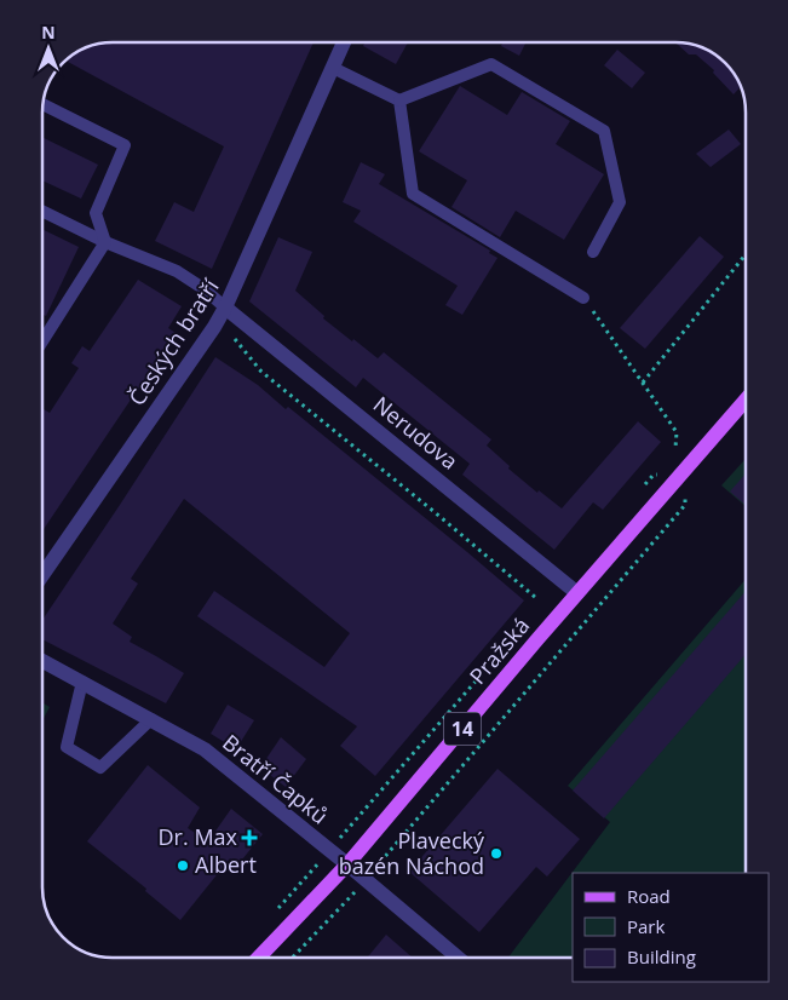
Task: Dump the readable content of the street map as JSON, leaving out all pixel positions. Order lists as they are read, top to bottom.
{
  "streets": {
    "main road": ["Pražská", "14"],
    "street": ["Českých bratří", "Nerudova", "Bratří Čapků"]
  },
  "crossings": [
    ["Českých bratří", "Nerudova"],
    ["Nerudova", "Pražská"],
    ["Pražská", "Bratří Čapků"]
  ],
  "places": {
    "health": ["Dr. Max"],
    "other": ["Plavecký bazén Náchod", "Albert"]
  },
  "legend": ["Road", "Park", "Building"],
  "north": "top"
}
